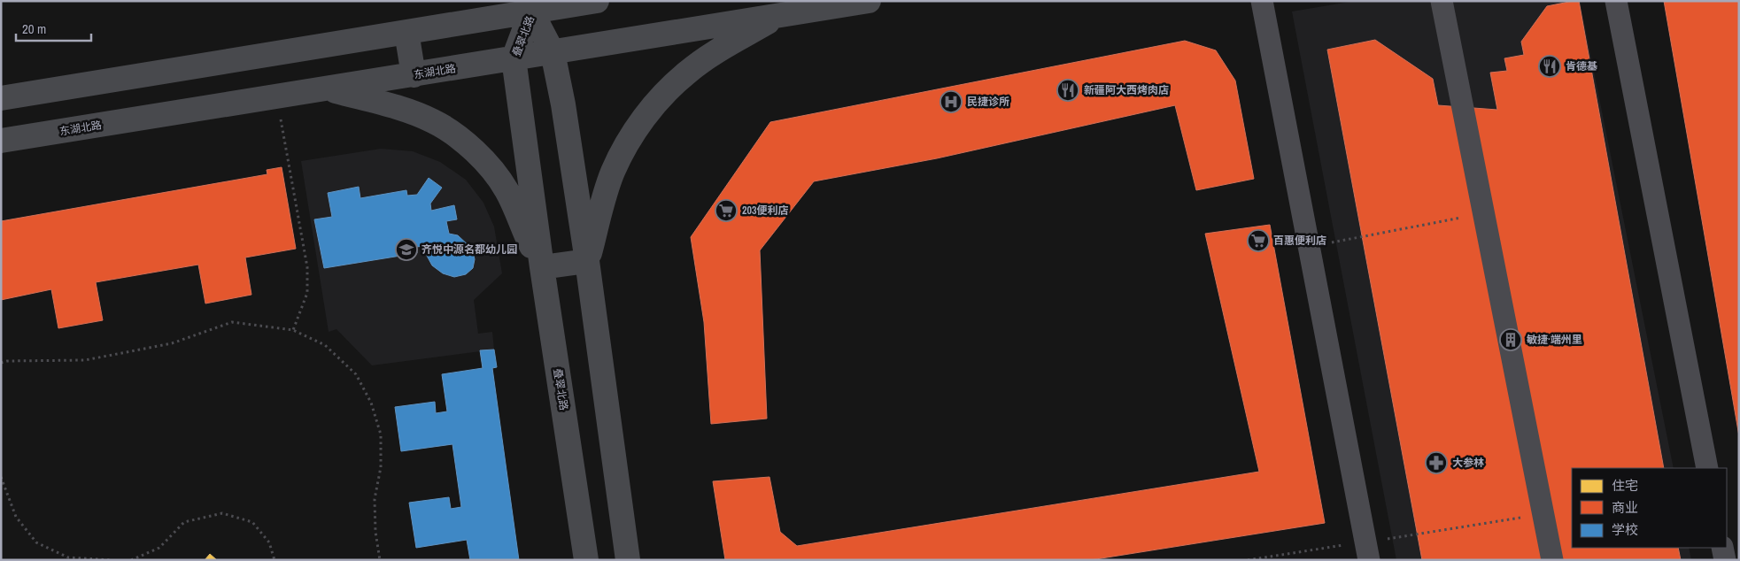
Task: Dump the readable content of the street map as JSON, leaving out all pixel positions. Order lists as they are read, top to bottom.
{
  "streets": {
    "main road": ["叠翠北路", "东湖北路"]
  },
  "crossings": [
    ["叠翠北路", "东湖北路"]
  ],
  "places": {
    "restaurant": ["肯德基", "新疆阿大西烤肉店"],
    "hospital": ["民捷诊所"],
    "supermarket": ["203便利店", "百惠便利店"],
    "school or university": ["齐悦中源名都幼儿园"],
    "building": ["敏捷·端州里"],
    "pharmacy": ["大参林"]
  },
  "legend": ["住宅", "商业", "学校"],
  "scale_bar": "20 m"
}
